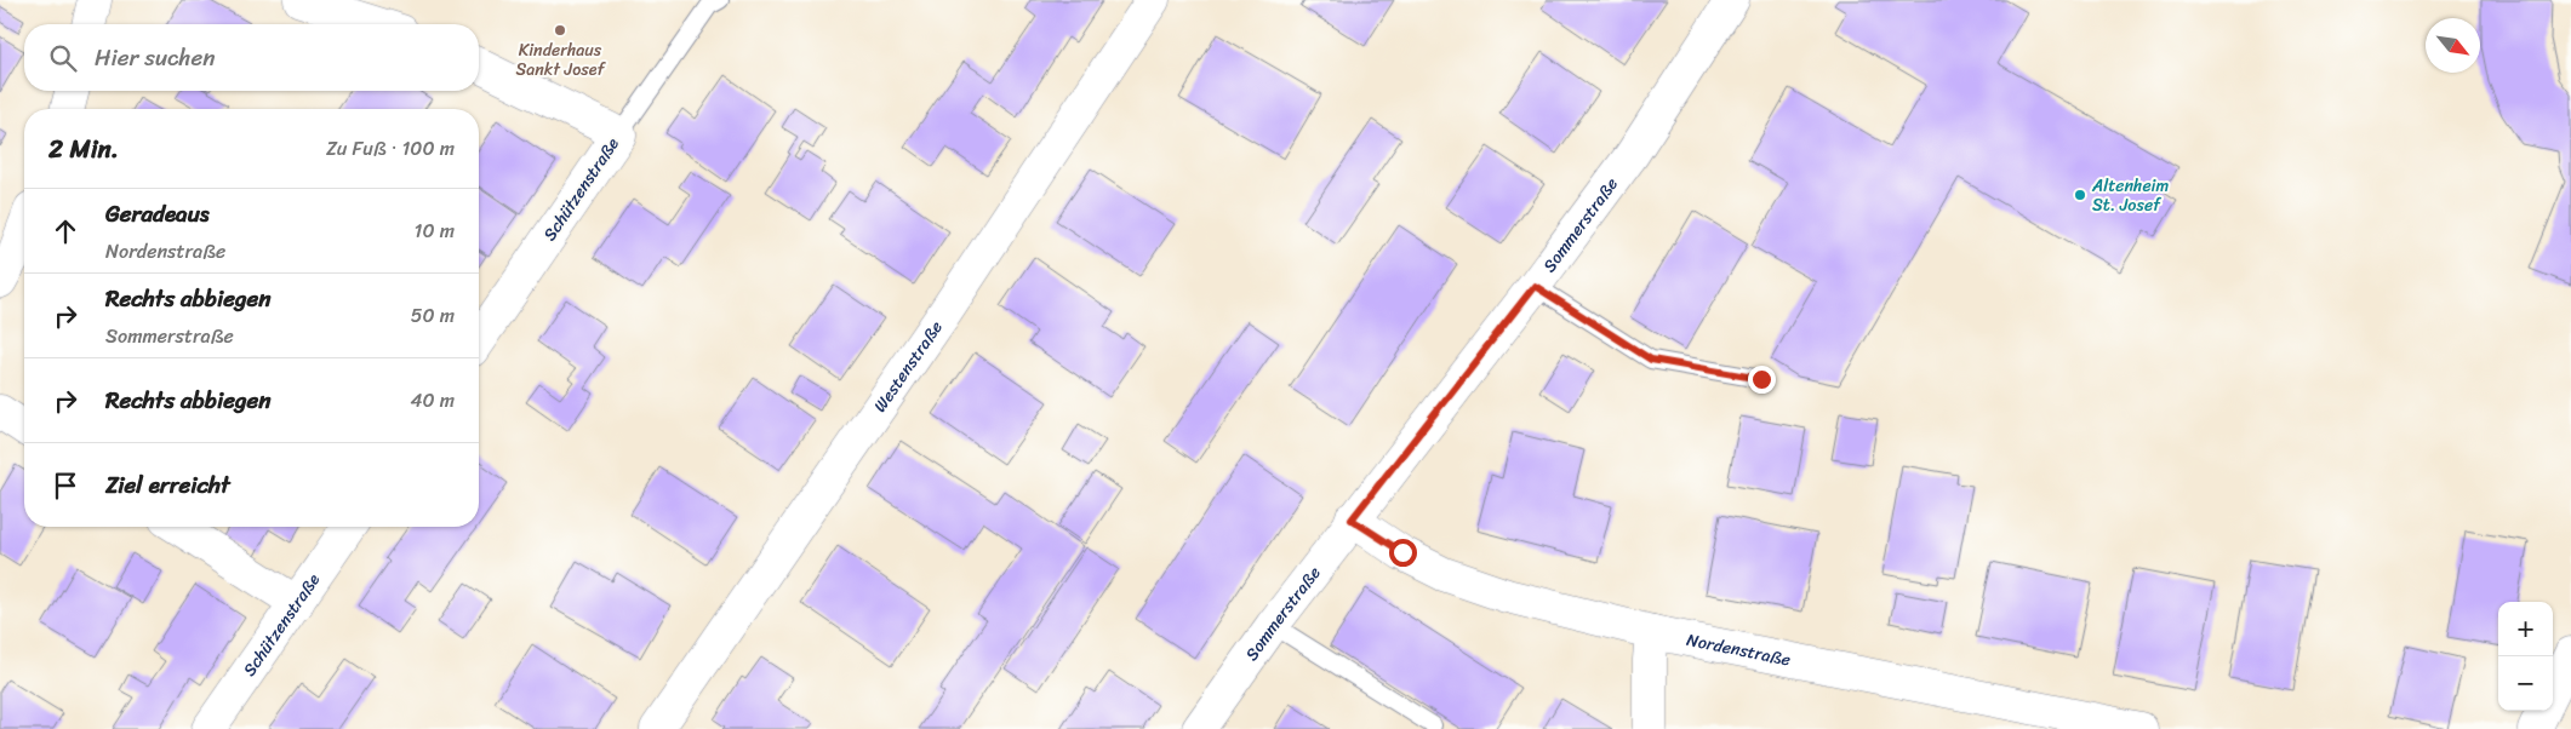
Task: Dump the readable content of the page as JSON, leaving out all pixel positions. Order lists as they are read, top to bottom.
{
  "streets": {
    "street": [
      "Schützenstraße",
      "Sommerstraße",
      "Westenstraße",
      "Nordenstraße"
    ]
  },
  "crossings": [
    ["Sommerstraße", "Nordenstraße"]
  ],
  "places": ["Kinderhaus Sankt Josef", "Altenheim St. Josef"],
  "north": "bottom right",
  "page": {
    "search": "Hier suchen",
    "heading": ["2 Min.", "Zu Fuß · 100 m"],
    "list": [
      ["Geradeaus", "Nordenstraße", "10 m"],
      ["Rechts abbiegen", "Sommerstraße", "50 m"],
      ["Rechts abbiegen", "40 m"],
      "Ziel erreicht"
    ],
    "map_buttons": ["+", "−"]
  }
}
